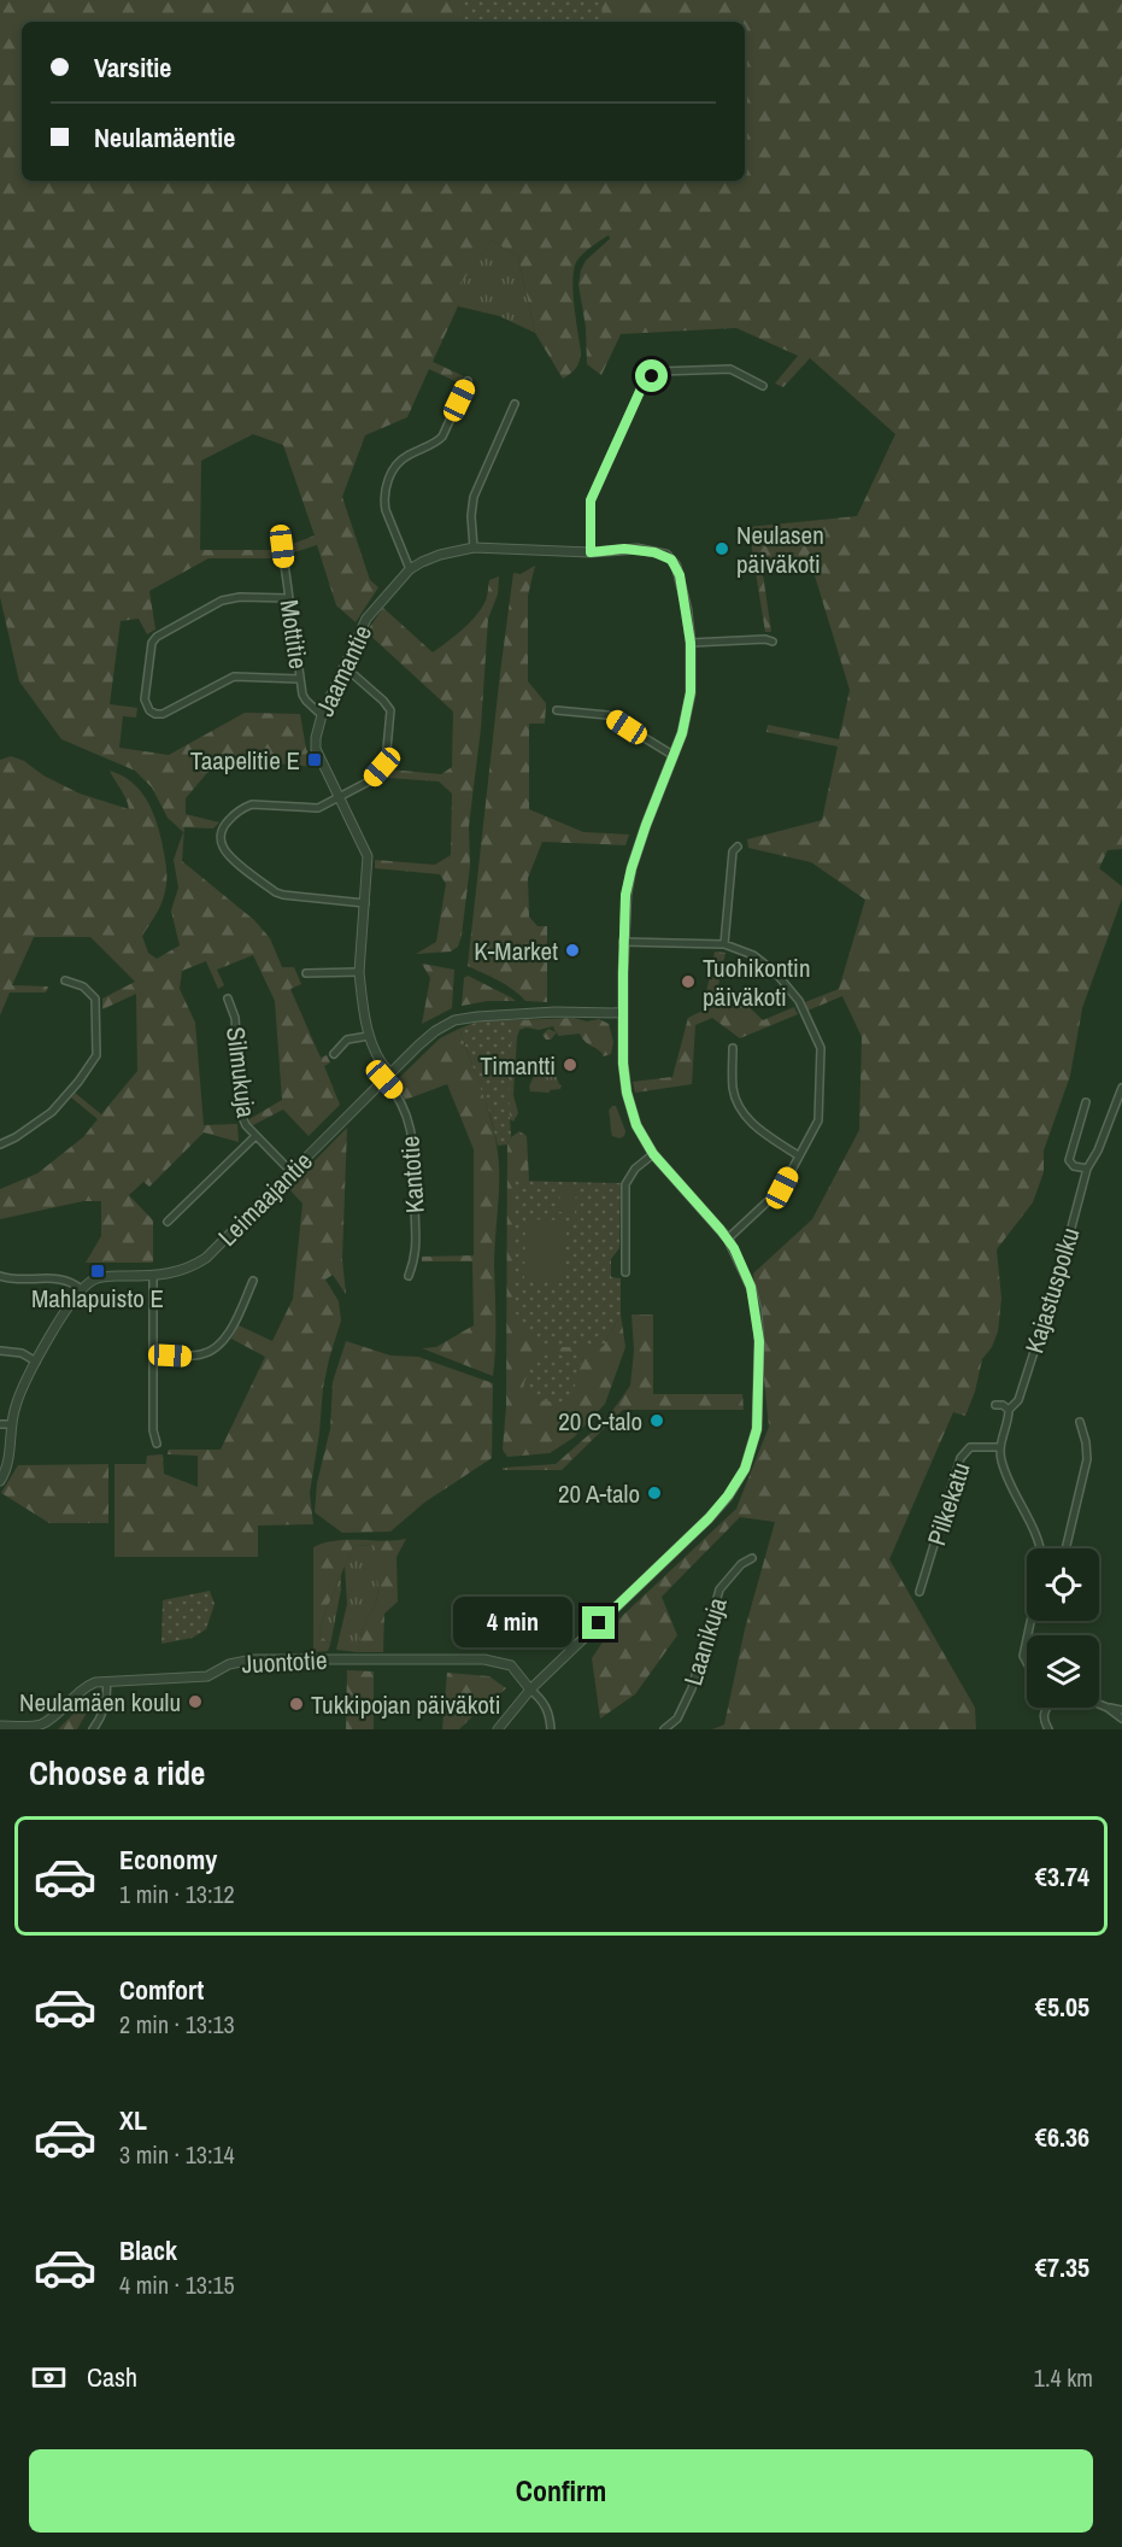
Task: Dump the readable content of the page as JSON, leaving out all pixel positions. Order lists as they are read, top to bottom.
{
  "streets": {
    "street": [
      "Mottitie",
      "Jaamantie",
      "Silmukuja",
      "Kantotie",
      "Leimaajantie",
      "Kajastuspolku",
      "Pilkekatu",
      "Laanikuja",
      "Juontotie"
    ]
  },
  "crossings": [
    ["Mottitie", "Jaamantie"],
    ["Jaamantie", "Kantotie"],
    ["Jaamantie", "Leimaajantie"],
    ["Silmukuja", "Leimaajantie"],
    ["Kantotie", "Leimaajantie"],
    ["Kajastuspolku", "Pilkekatu"]
  ],
  "places": {
    "other": [
      "Neulasen päiväkoti",
      "K-Market",
      "Tuohikontin päiväkoti",
      "Timantti",
      "20 C-talo",
      "20 A-talo",
      "Neulamäen koulu",
      "Tukkipojan päiväkoti"
    ],
    "transit": ["Taapelitie E", "Mahlapuisto E"]
  },
  "page": {
    "banner": ["Varsitie", "Neulamäentie"],
    "bubble": "4 min",
    "heading": "Choose a ride",
    "list": [
      {
        "name": "Economy",
        "note": "1 min · 13:12",
        "value": "€3.74"
      },
      {
        "name": "Comfort",
        "note": "2 min · 13:13",
        "value": "€5.05"
      },
      {
        "name": "XL",
        "note": "3 min · 13:14",
        "value": "€6.36"
      },
      {
        "name": "Black",
        "note": "4 min · 13:15",
        "value": "€7.35"
      }
    ],
    "pay": ["Cash", "1.4 km"],
    "buttons": "Confirm"
  }
}
